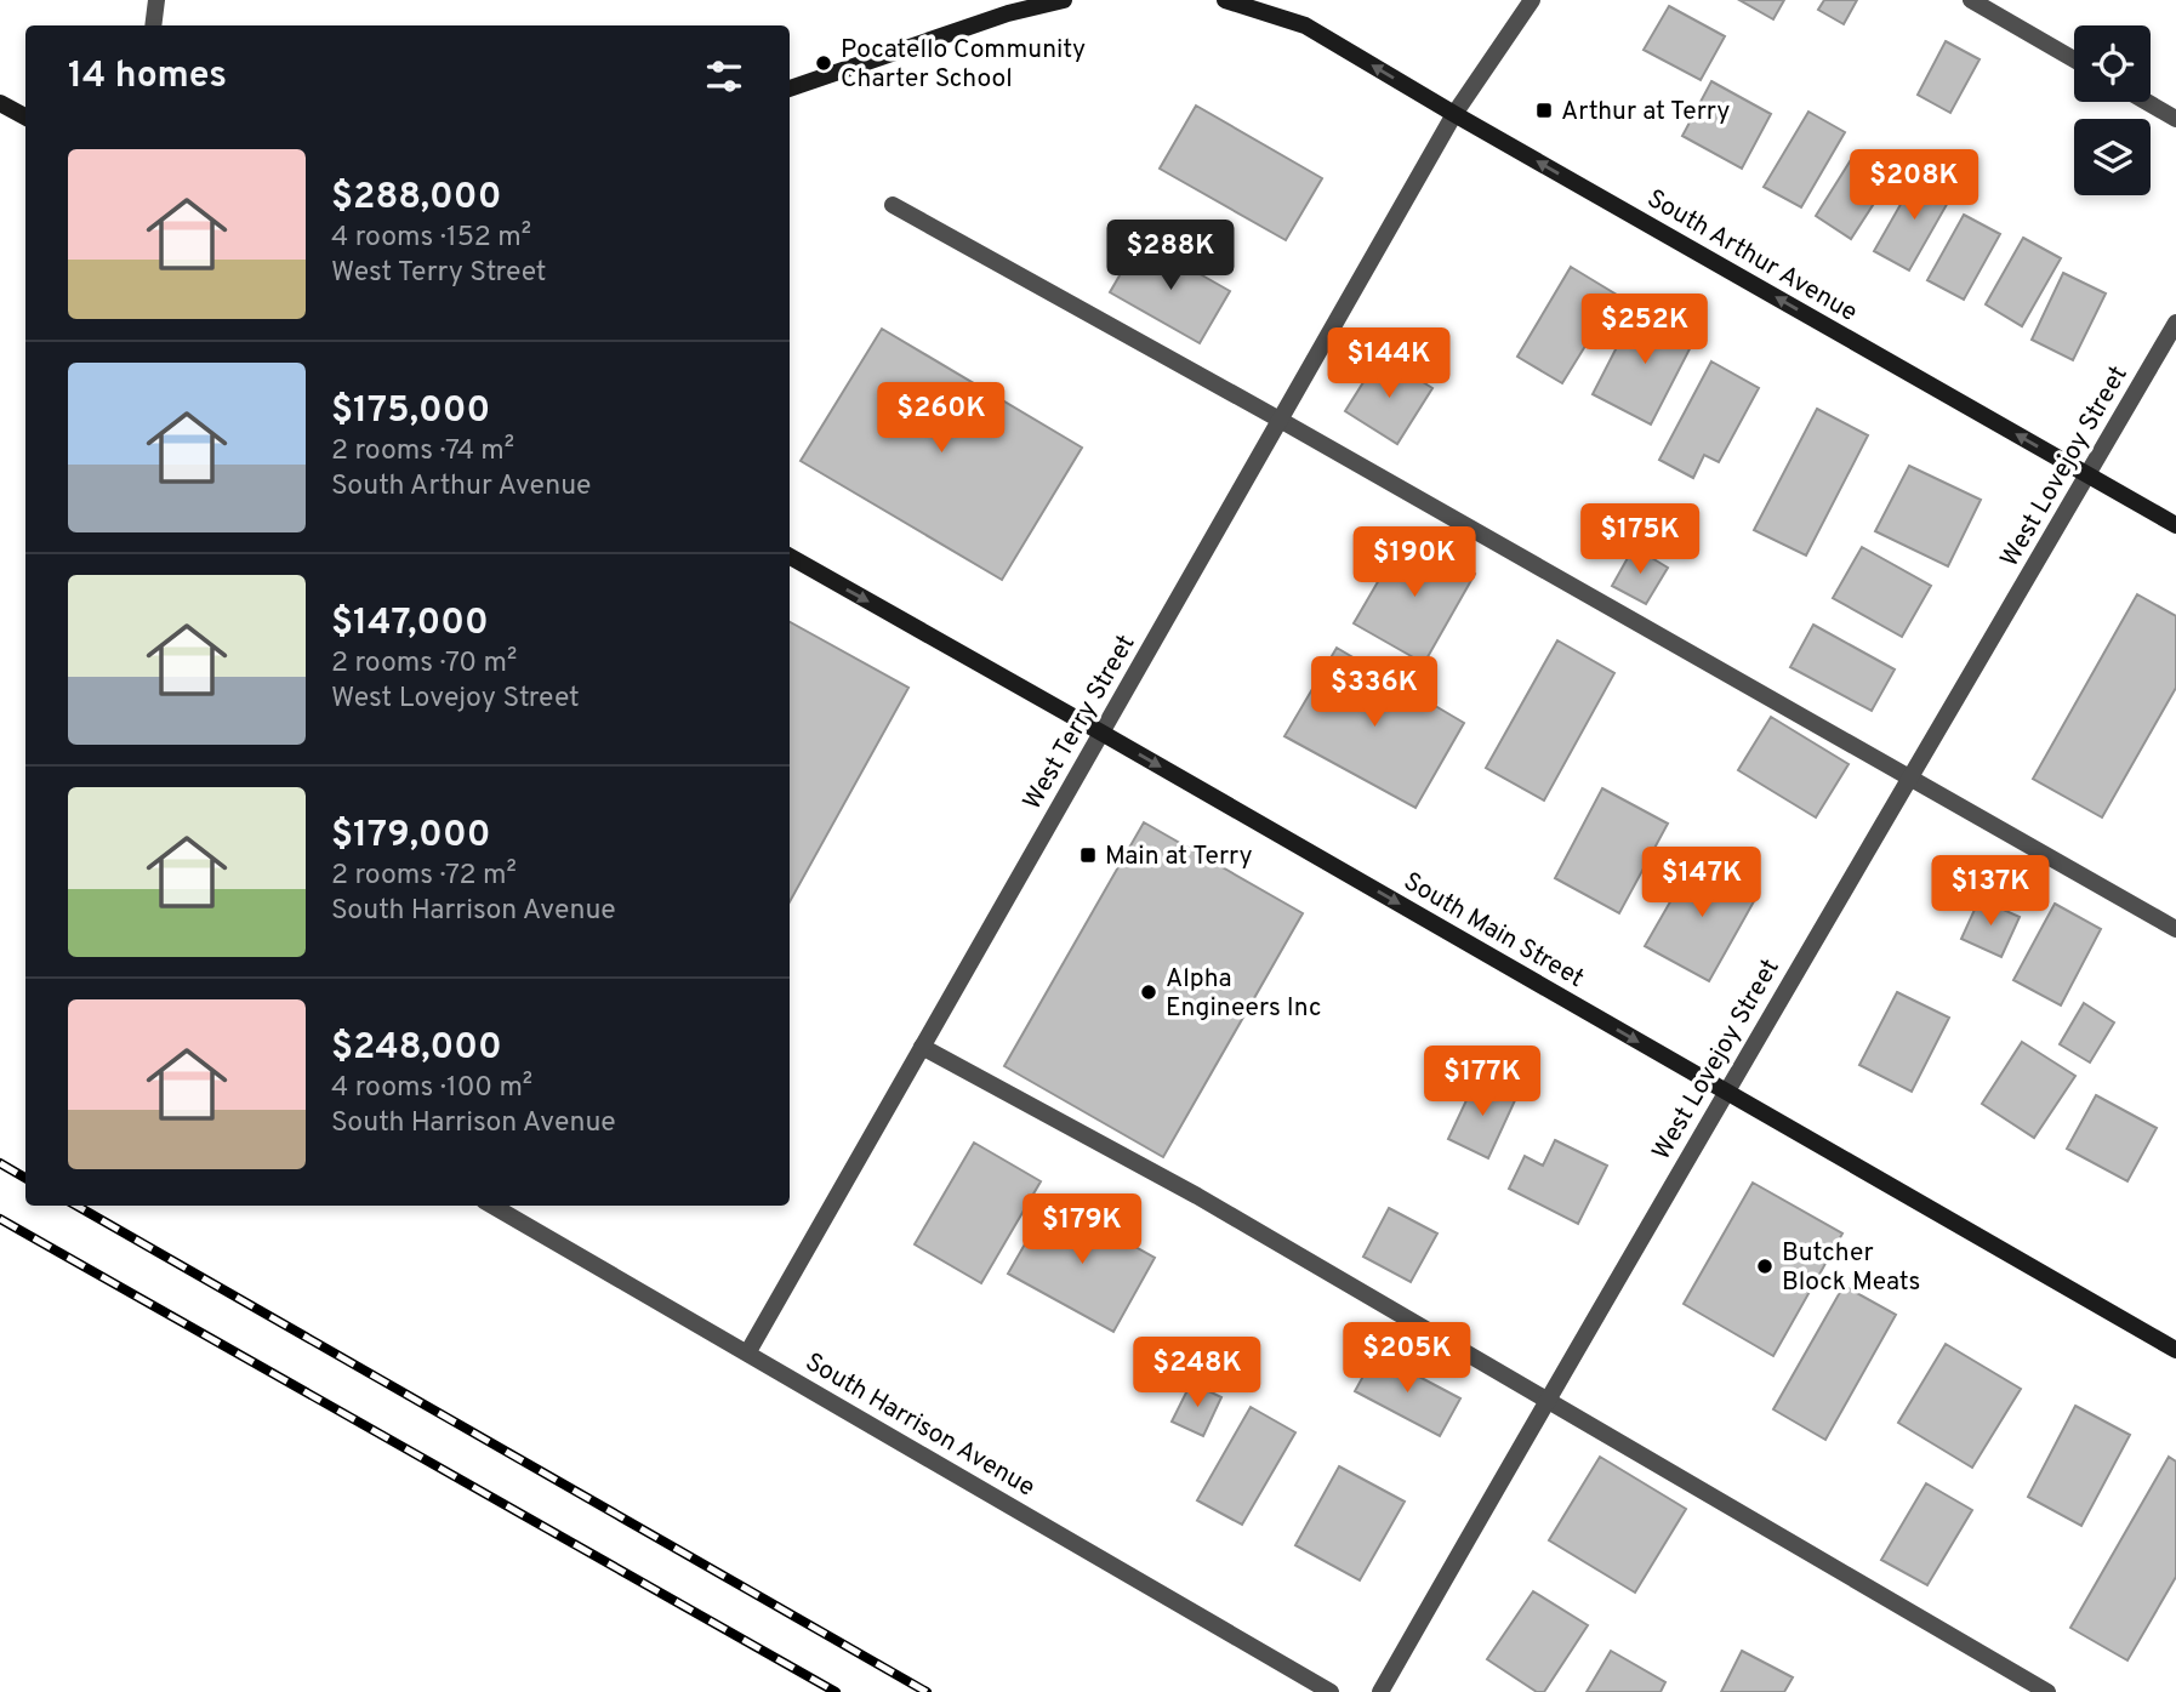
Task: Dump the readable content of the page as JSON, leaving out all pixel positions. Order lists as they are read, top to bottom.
{
  "streets": {
    "main road": ["South Arthur Avenue", "South Main Street"],
    "street": ["West Lovejoy Street", "West Terry Street", "South Harrison Avenue"]
  },
  "crossings": [
    ["South Arthur Avenue", "West Lovejoy Street"],
    ["South Arthur Avenue", "West Terry Street"],
    ["West Lovejoy Street", "South Main Street"],
    ["West Terry Street", "South Main Street"],
    ["West Terry Street", "South Harrison Avenue"]
  ],
  "one_way": ["South Arthur Avenue", "South Main Street"],
  "places": {
    "other": ["Pocatello Community Charter School", "Alpha Engineers Inc", "Butcher Block Meats"],
    "transit": ["Arthur at Terry", "Main at Terry"]
  },
  "page": {
    "heading": "14 homes",
    "list": [
      {
        "name": "$288,000",
        "note": "4 rooms · 152 m² · West Terry Street"
      },
      {
        "name": "$175,000",
        "note": "2 rooms · 74 m² · South Arthur Avenue"
      },
      {
        "name": "$147,000",
        "note": "2 rooms · 70 m² · West Lovejoy Street"
      },
      {
        "name": "$179,000",
        "note": "2 rooms · 72 m² · South Harrison Avenue"
      },
      {
        "name": "$248,000",
        "note": "4 rooms · 100 m² · South Harrison Avenue"
      }
    ],
    "price": [
      "$208K",
      "$288K",
      "$252K",
      "$144K",
      "$260K",
      "$175K",
      "$190K",
      "$336K",
      "$147K",
      "$137K",
      "$177K",
      "$179K",
      "$205K",
      "$248K"
    ]
  }
}
